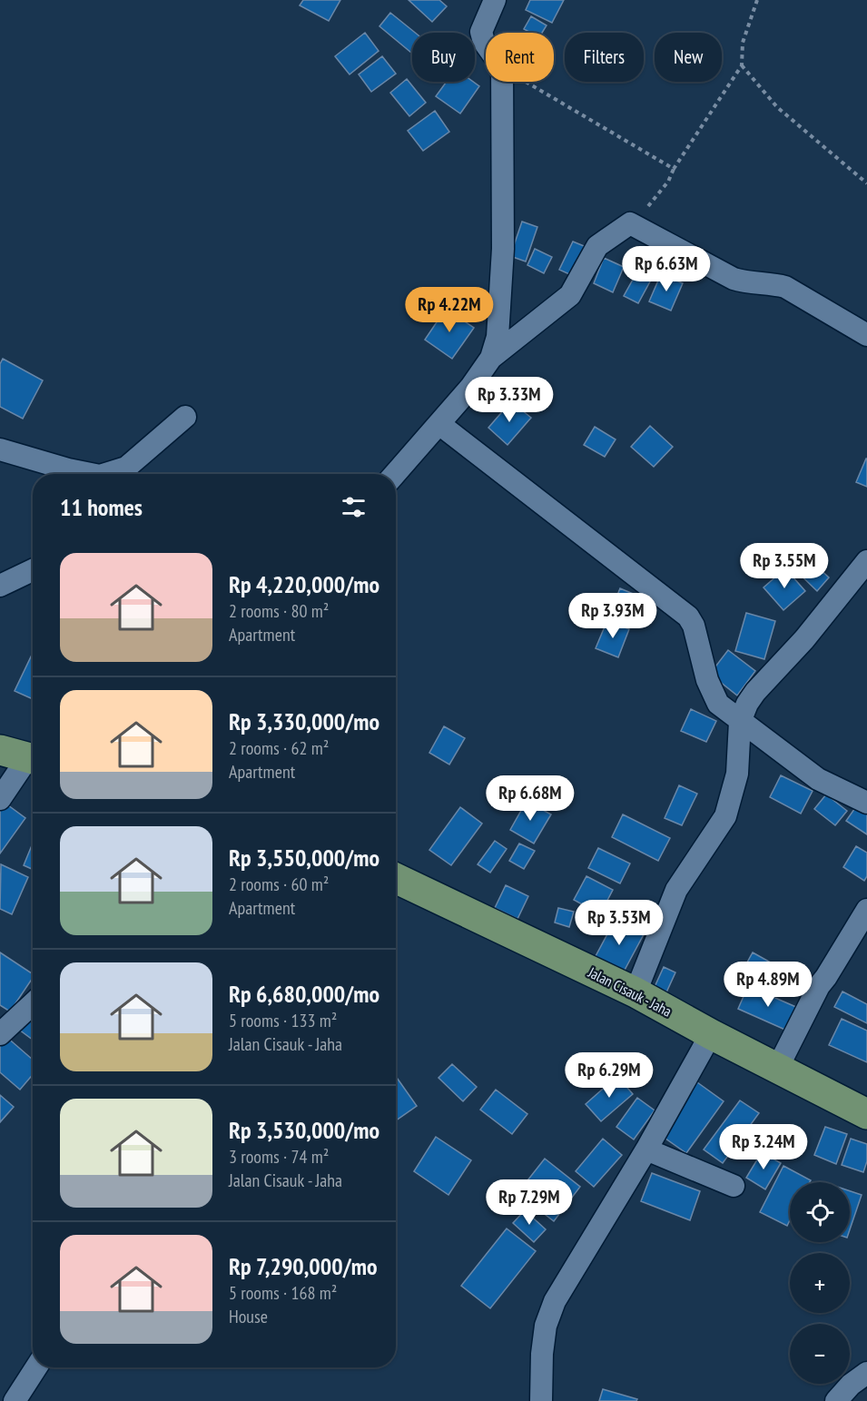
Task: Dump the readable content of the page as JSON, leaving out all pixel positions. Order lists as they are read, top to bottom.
{
  "streets": {
    "main road": ["Jalan Cisauk - Jaha"]
  },
  "page": {
    "chip": [
      "Buy",
      "Rent",
      "Filters",
      "New"
    ],
    "price": [
      "Rp 6.63M",
      "Rp 4.22M",
      "Rp 3.33M",
      "Rp 3.55M",
      "Rp 3.93M",
      "Rp 6.68M",
      "Rp 3.53M",
      "Rp 4.89M",
      "Rp 6.29M",
      "Rp 3.24M",
      "Rp 7.29M"
    ],
    "heading": "11 homes",
    "list": [
      {
        "name": "Rp 4,220,000/mo",
        "note": "2 rooms · 80 m² · Apartment"
      },
      {
        "name": "Rp 3,330,000/mo",
        "note": "2 rooms · 62 m² · Apartment"
      },
      {
        "name": "Rp 3,550,000/mo",
        "note": "2 rooms · 60 m² · Apartment"
      },
      {
        "name": "Rp 6,680,000/mo",
        "note": "5 rooms · 133 m² · Jalan Cisauk - Jaha"
      },
      {
        "name": "Rp 3,530,000/mo",
        "note": "3 rooms · 74 m² · Jalan Cisauk - Jaha"
      },
      {
        "name": "Rp 7,290,000/mo",
        "note": "5 rooms · 168 m² · House"
      }
    ],
    "map_buttons": ["+", "−"]
  }
}
